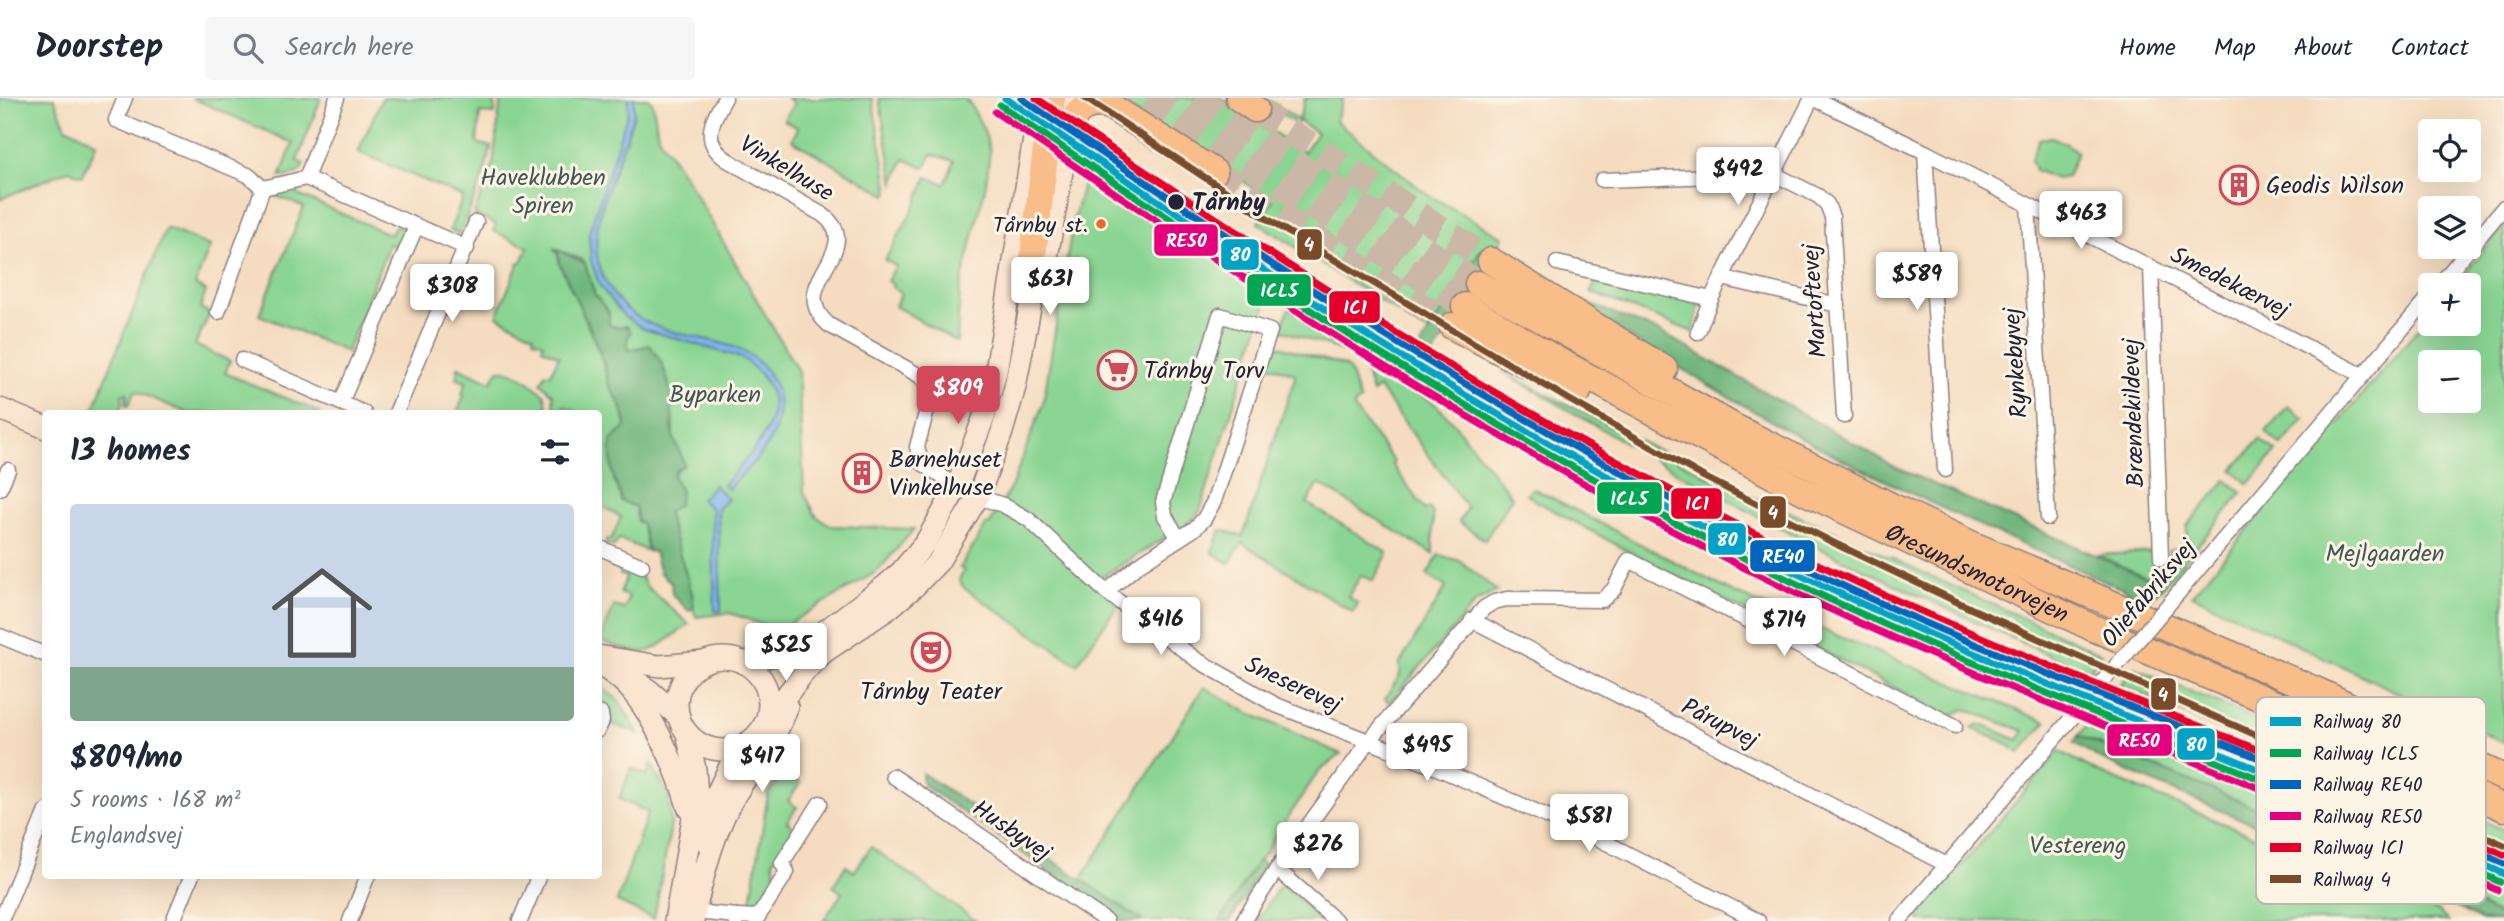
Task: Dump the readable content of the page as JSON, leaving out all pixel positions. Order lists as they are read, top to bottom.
{
  "streets": {
    "highway": ["Øresundsmotorvejen"],
    "street": [
      "Vinkelhuse",
      "Smedekærvej",
      "Martoftevej",
      "Rynkebyvej",
      "Brændekildevej",
      "Oliefabriksvej",
      "Sneserevej",
      "Pårupvej",
      "Husbyvej"
    ]
  },
  "crossings": [
    ["Vinkelhuse", "Sneserevej"],
    ["Smedekærvej", "Rynkebyvej"],
    ["Smedekærvej", "Brændekildevej"],
    ["Smedekærvej", "Oliefabriksvej"],
    ["Oliefabriksvej", "Pårupvej"]
  ],
  "parks": [
    "Haveklubben Spiren",
    "Byparken",
    "Mejlgaarden",
    "Vestereng"
  ],
  "places": {
    "building": ["Geodis Wilson", "Børnehuset Vinkelhuse"],
    "other": ["Tårnby", "Tårnby st."],
    "supermarket": ["Tårnby Torv"],
    "theatre": ["Tårnby Teater"]
  },
  "lines": [
    "rail line 80",
    "rail line RE40",
    "rail line IC1",
    "rail line 4",
    "rail line ICL5",
    "rail line RE50"
  ],
  "legend": [
    "Railway 80",
    "Railway ICL5",
    "Railway RE40",
    "Railway RE50",
    "Railway IC1",
    "Railway 4"
  ],
  "page": {
    "header": "Doorstep",
    "search": "Search here",
    "nav": [
      "Home",
      "Map",
      "About",
      "Contact"
    ],
    "map_buttons": ["+", "−"],
    "price": [
      "$492",
      "$463",
      "$589",
      "$631",
      "$308",
      "$809",
      "$416",
      "$714",
      "$525",
      "$495",
      "$417",
      "$581",
      "$276"
    ],
    "heading": "13 homes",
    "list": [
      {
        "name": "$809/mo",
        "note": "5 rooms · 168 m² · Englandsvej"
      }
    ]
  }
}
